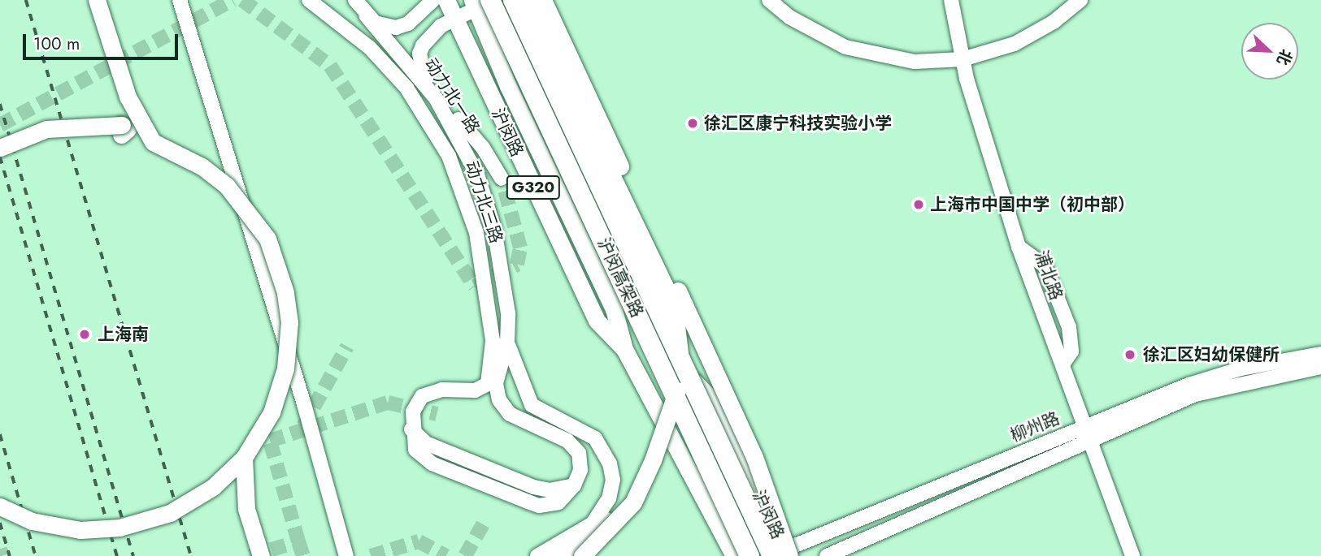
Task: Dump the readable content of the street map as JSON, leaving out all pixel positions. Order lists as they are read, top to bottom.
{
  "streets": {
    "highway": ["沪闵高架路"],
    "main road": ["沪闵路", "G320"],
    "street": [
      "动力北一路",
      "动力北三路",
      "浦北路",
      "柳州路"
    ]
  },
  "crossings": [
    ["动力北一路", "动力北三路"],
    ["沪闵路", "沪闵高架路"],
    ["沪闵路", "柳州路"],
    ["浦北路", "柳州路"],
    ["沪闵高架路", "柳州路"]
  ],
  "places": [
    "徐汇区康宁科技实验小学",
    "上海市中国中学（初中部）",
    "上海南",
    "徐汇区妇幼保健所"
  ],
  "scale_bar": "100 m",
  "north": "bottom right"
}
